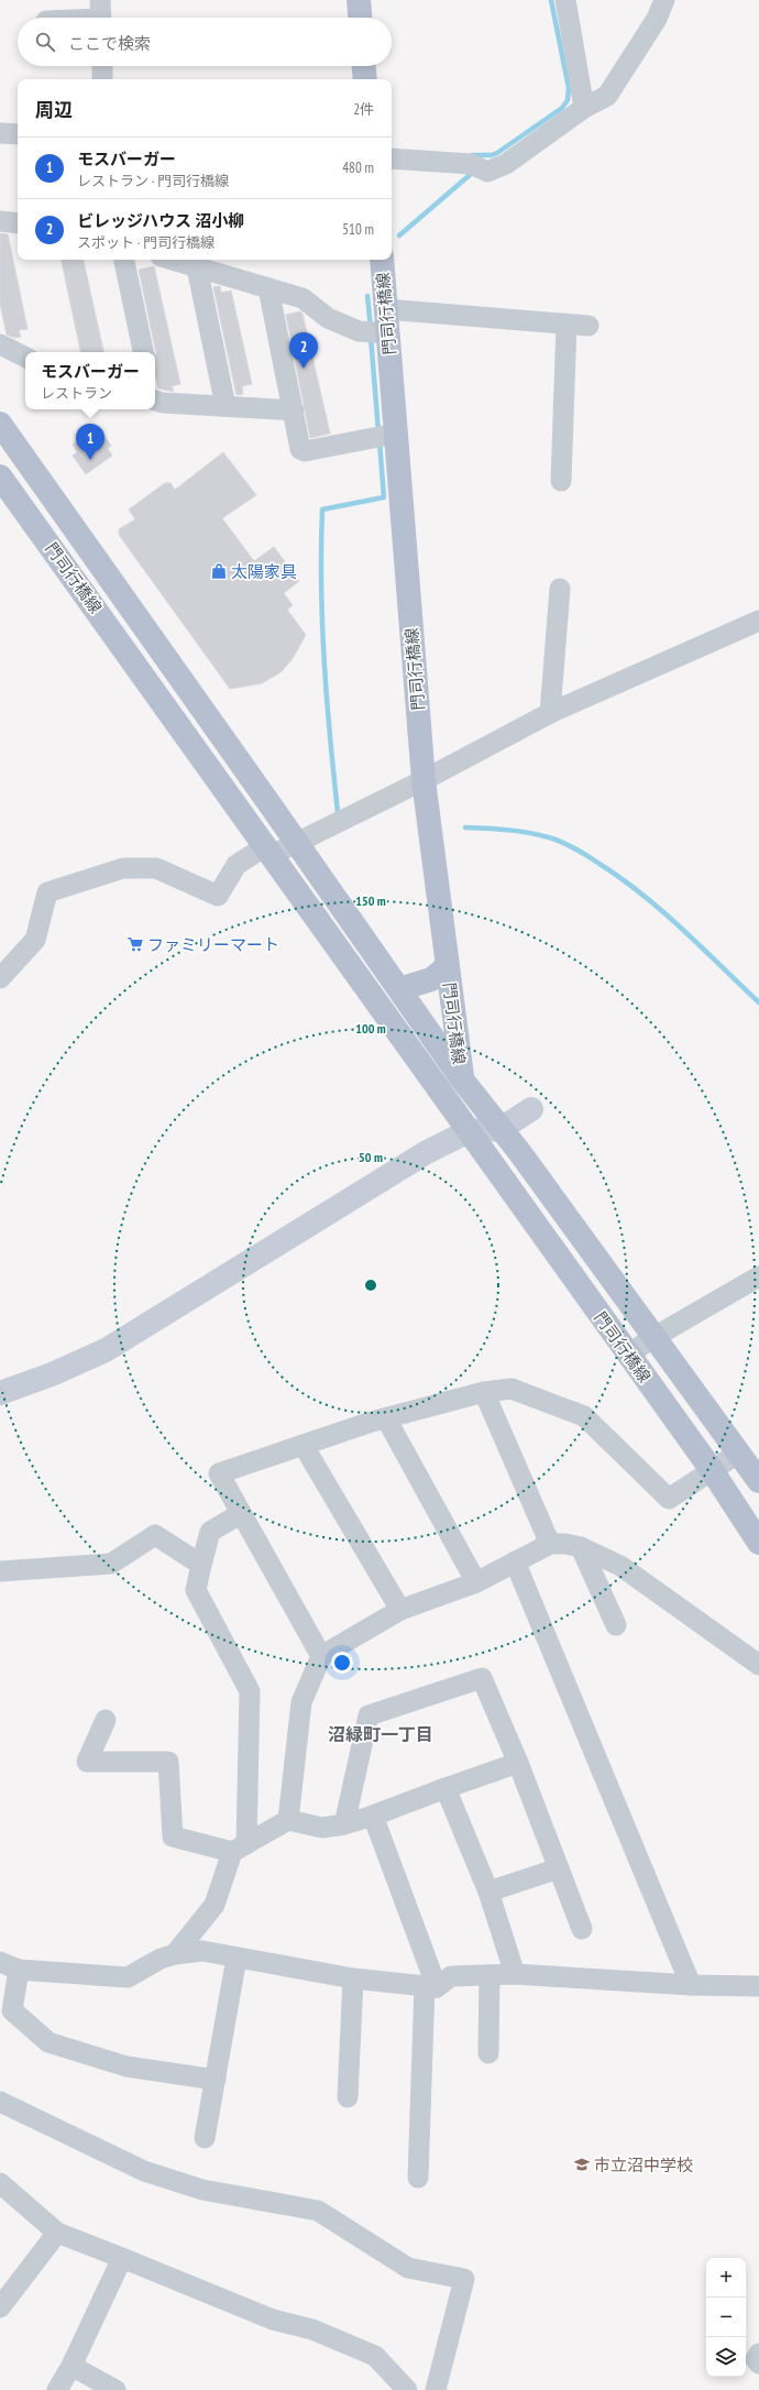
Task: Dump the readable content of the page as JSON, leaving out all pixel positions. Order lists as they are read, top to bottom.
{
  "streets": {
    "main road": ["門司行橋線"]
  },
  "districts": ["沼緑町一丁目"],
  "places": {
    "shop": ["太陽家具"],
    "supermarket": ["ファミリーマート"],
    "school or university": ["市立沼中学校"]
  },
  "page": {
    "search": "ここで検索",
    "heading": ["周辺", "2件"],
    "list": [
      {
        "mark": "1",
        "name": "モスバーガー",
        "note": "レストラン · 門司行橋線",
        "value": "480 m"
      },
      {
        "mark": "2",
        "name": "ビレッジハウス 沼小柳",
        "note": "スポット · 門司行橋線",
        "value": "510 m"
      }
    ],
    "pins": ["2", "1"],
    "popup": ["モスバーガー", "レストラン"],
    "map_buttons": ["+", "−"]
  },
  "rings": ["150 m", "100 m", "50 m"]
}
